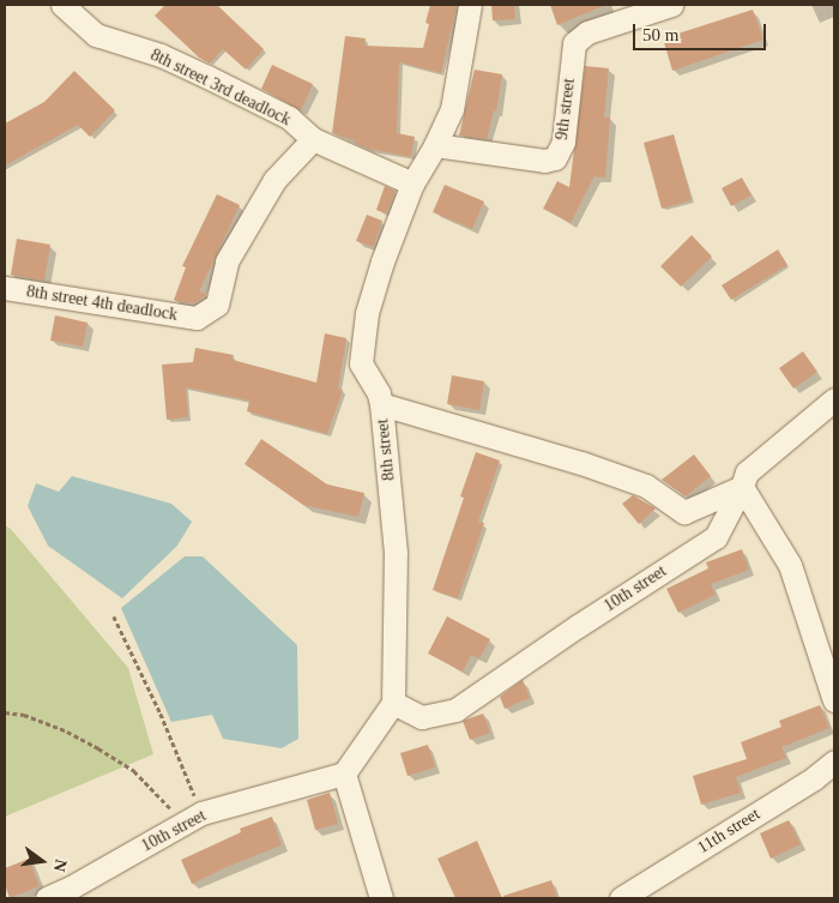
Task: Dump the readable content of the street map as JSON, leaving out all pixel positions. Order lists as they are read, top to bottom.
{
  "streets": {
    "street": [
      "8th street 3rd deadlock",
      "9th street",
      "8th street 4th deadlock",
      "8th street",
      "10th street",
      "11th street"
    ]
  },
  "crossings": [
    ["8th street 3rd deadlock", "8th street 4th deadlock"],
    ["8th street 3rd deadlock", "8th street"],
    ["9th street", "8th street"],
    ["8th street", "10th street"]
  ],
  "scale_bar": "50 m",
  "north": "right"
}
